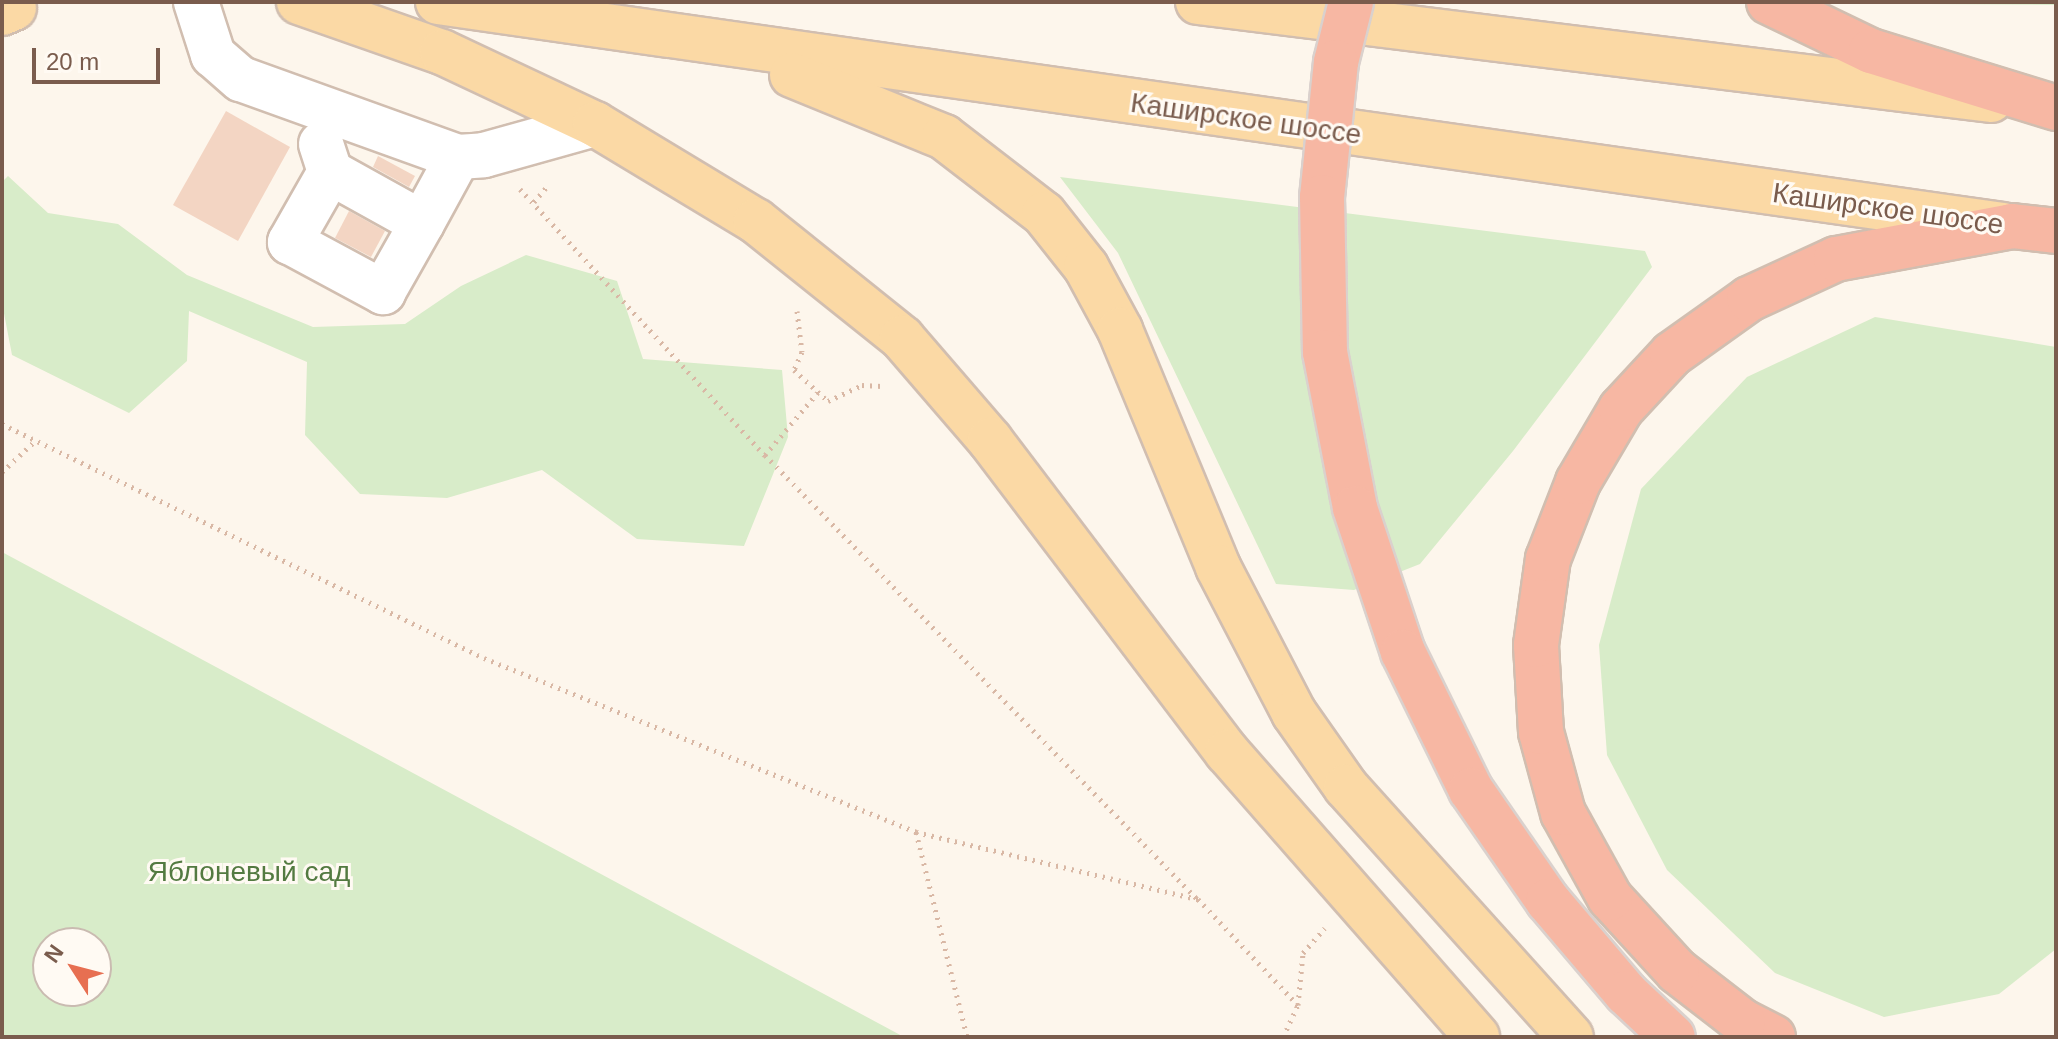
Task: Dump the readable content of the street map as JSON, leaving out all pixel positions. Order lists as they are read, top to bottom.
{
  "streets": {
    "highway": ["Каширское шоссе"]
  },
  "parks": ["Яблоневый сад"],
  "scale_bar": "20 m",
  "north": "top left"
}
